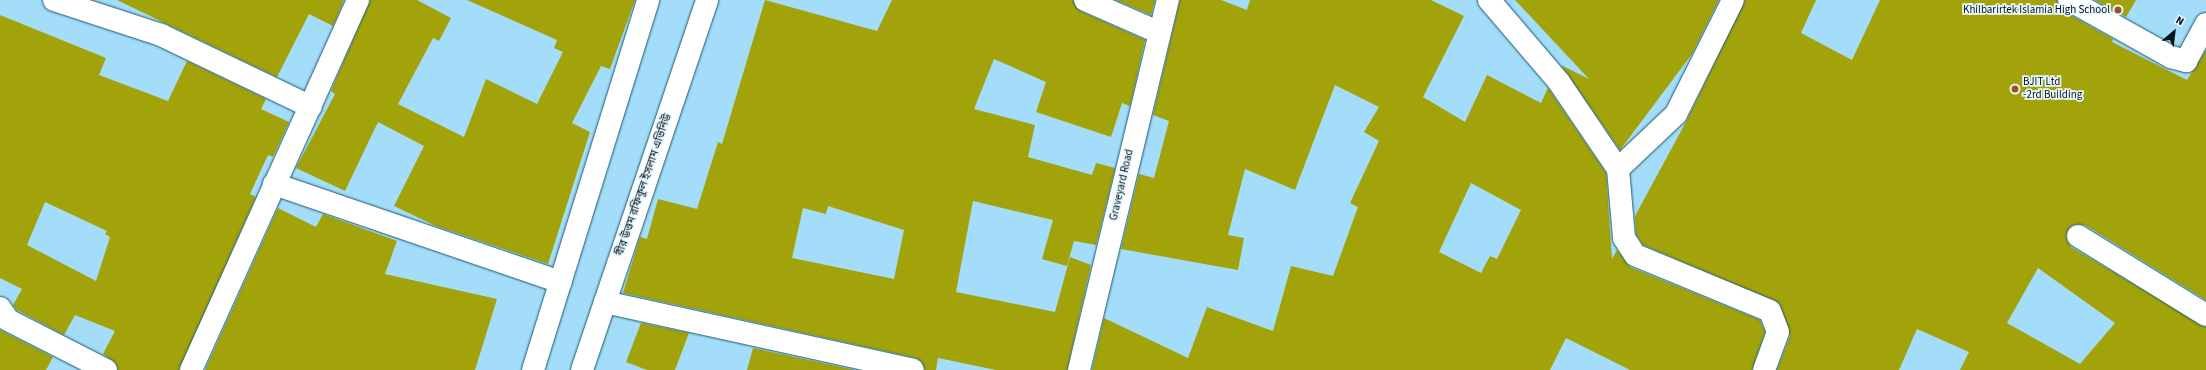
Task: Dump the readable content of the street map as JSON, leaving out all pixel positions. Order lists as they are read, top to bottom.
{
  "streets": {
    "street": ["বীর উত্তম রফিকুল ইসলাম এভিনিউ", "Graveyard Road"]
  },
  "places": ["Khilbarirtek Islamia High School", "BJIT Ltd -2rd Building"],
  "north": "top right"
}
